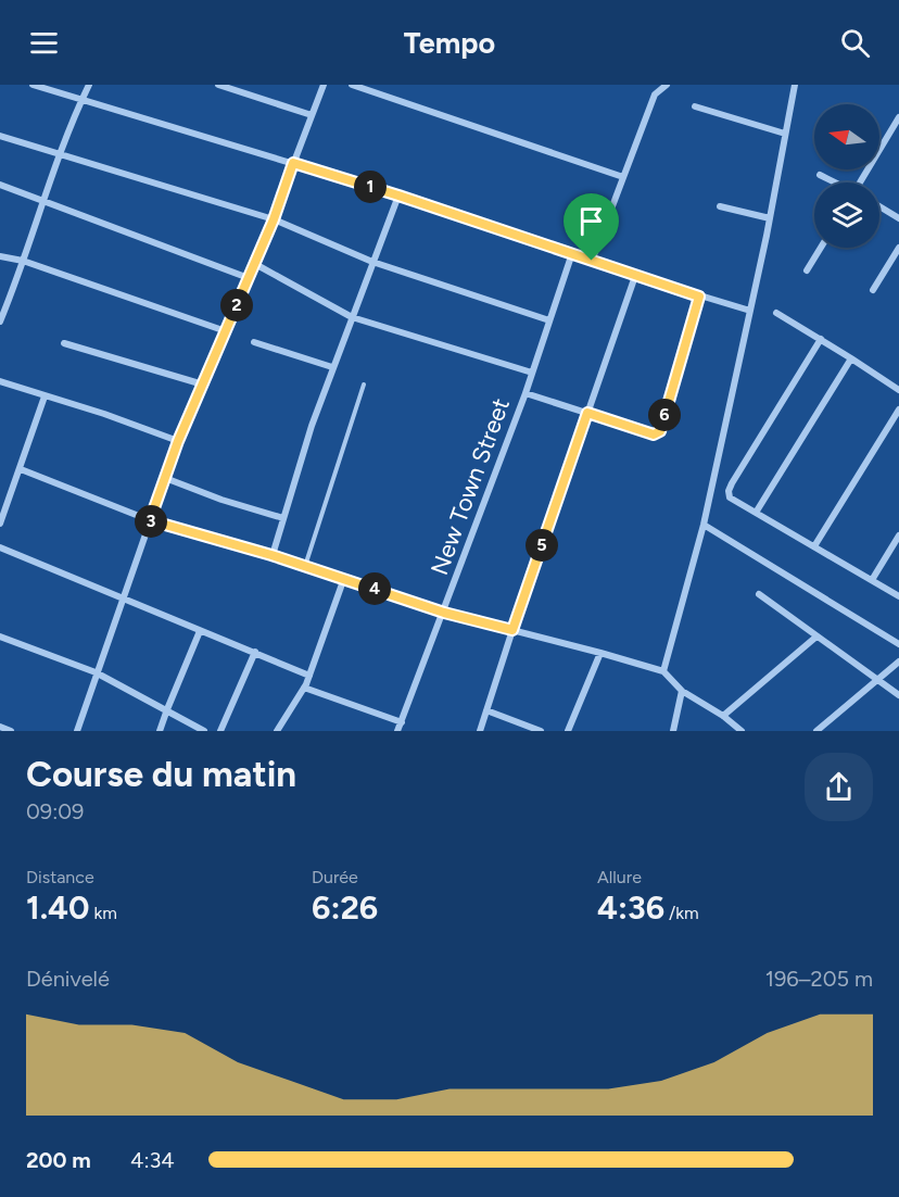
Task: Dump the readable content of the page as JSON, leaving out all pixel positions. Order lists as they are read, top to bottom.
{
  "streets": {
    "street": ["New Town Street"]
  },
  "north": "left",
  "page": {
    "header": "Tempo",
    "pins": [
      "1",
      "2",
      "6",
      "3",
      "5",
      "4"
    ],
    "heading": ["Course du matin", "09:09"],
    "stats": [
      ["Distance", "1.40 km"],
      ["Durée", "6:26"],
      ["Allure", "4:36 /km"]
    ],
    "chart": ["Dénivelé", "196–205 m"],
    "list": [
      {
        "name": "200 m",
        "note": "4:34"
      }
    ]
  }
}
